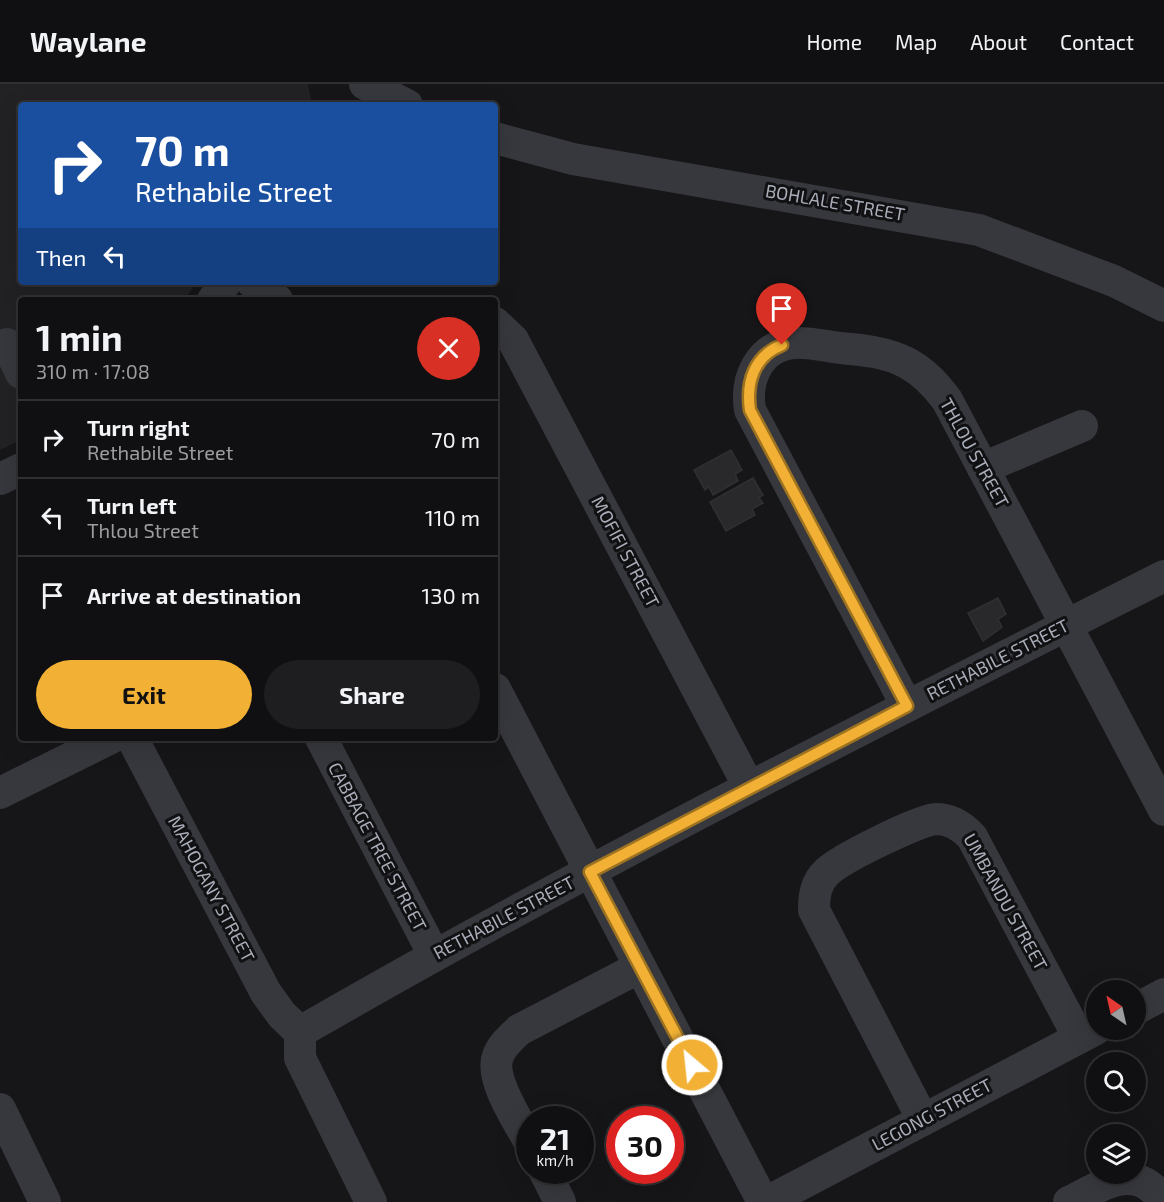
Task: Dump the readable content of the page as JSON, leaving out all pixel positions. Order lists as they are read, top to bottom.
{
  "streets": {
    "street": [
      "BOHLALE STREET",
      "THLOU STREET",
      "MOFIFI STREET",
      "RETHABILE STREET",
      "CABBAGE TREE STREET",
      "MAHOGANY STREET",
      "UMBANDU STREET",
      "LEGONG STREET"
    ]
  },
  "crossings": [
    ["THLOU STREET", "RETHABILE STREET"],
    ["MOFIFI STREET", "RETHABILE STREET"],
    ["RETHABILE STREET", "CABBAGE TREE STREET"],
    ["RETHABILE STREET", "MAHOGANY STREET"],
    ["UMBANDU STREET", "LEGONG STREET"]
  ],
  "north": "top left",
  "page": {
    "header": "Waylane",
    "nav": [
      "Home",
      "Map",
      "About",
      "Contact"
    ],
    "turn": ["70 m", "Rethabile Street"],
    "then": "Then",
    "heading": ["1 min", "310 m · 17:08"],
    "list": [
      {
        "name": "Turn right",
        "note": "Rethabile Street",
        "value": "70 m"
      },
      {
        "name": "Turn left",
        "note": "Thlou Street",
        "value": "110 m"
      },
      {
        "name": "Arrive at destination",
        "value": "130 m"
      }
    ],
    "buttons": ["Exit", "Share"],
    "speed": "21 km/h",
    "limit": "30"
  }
}
